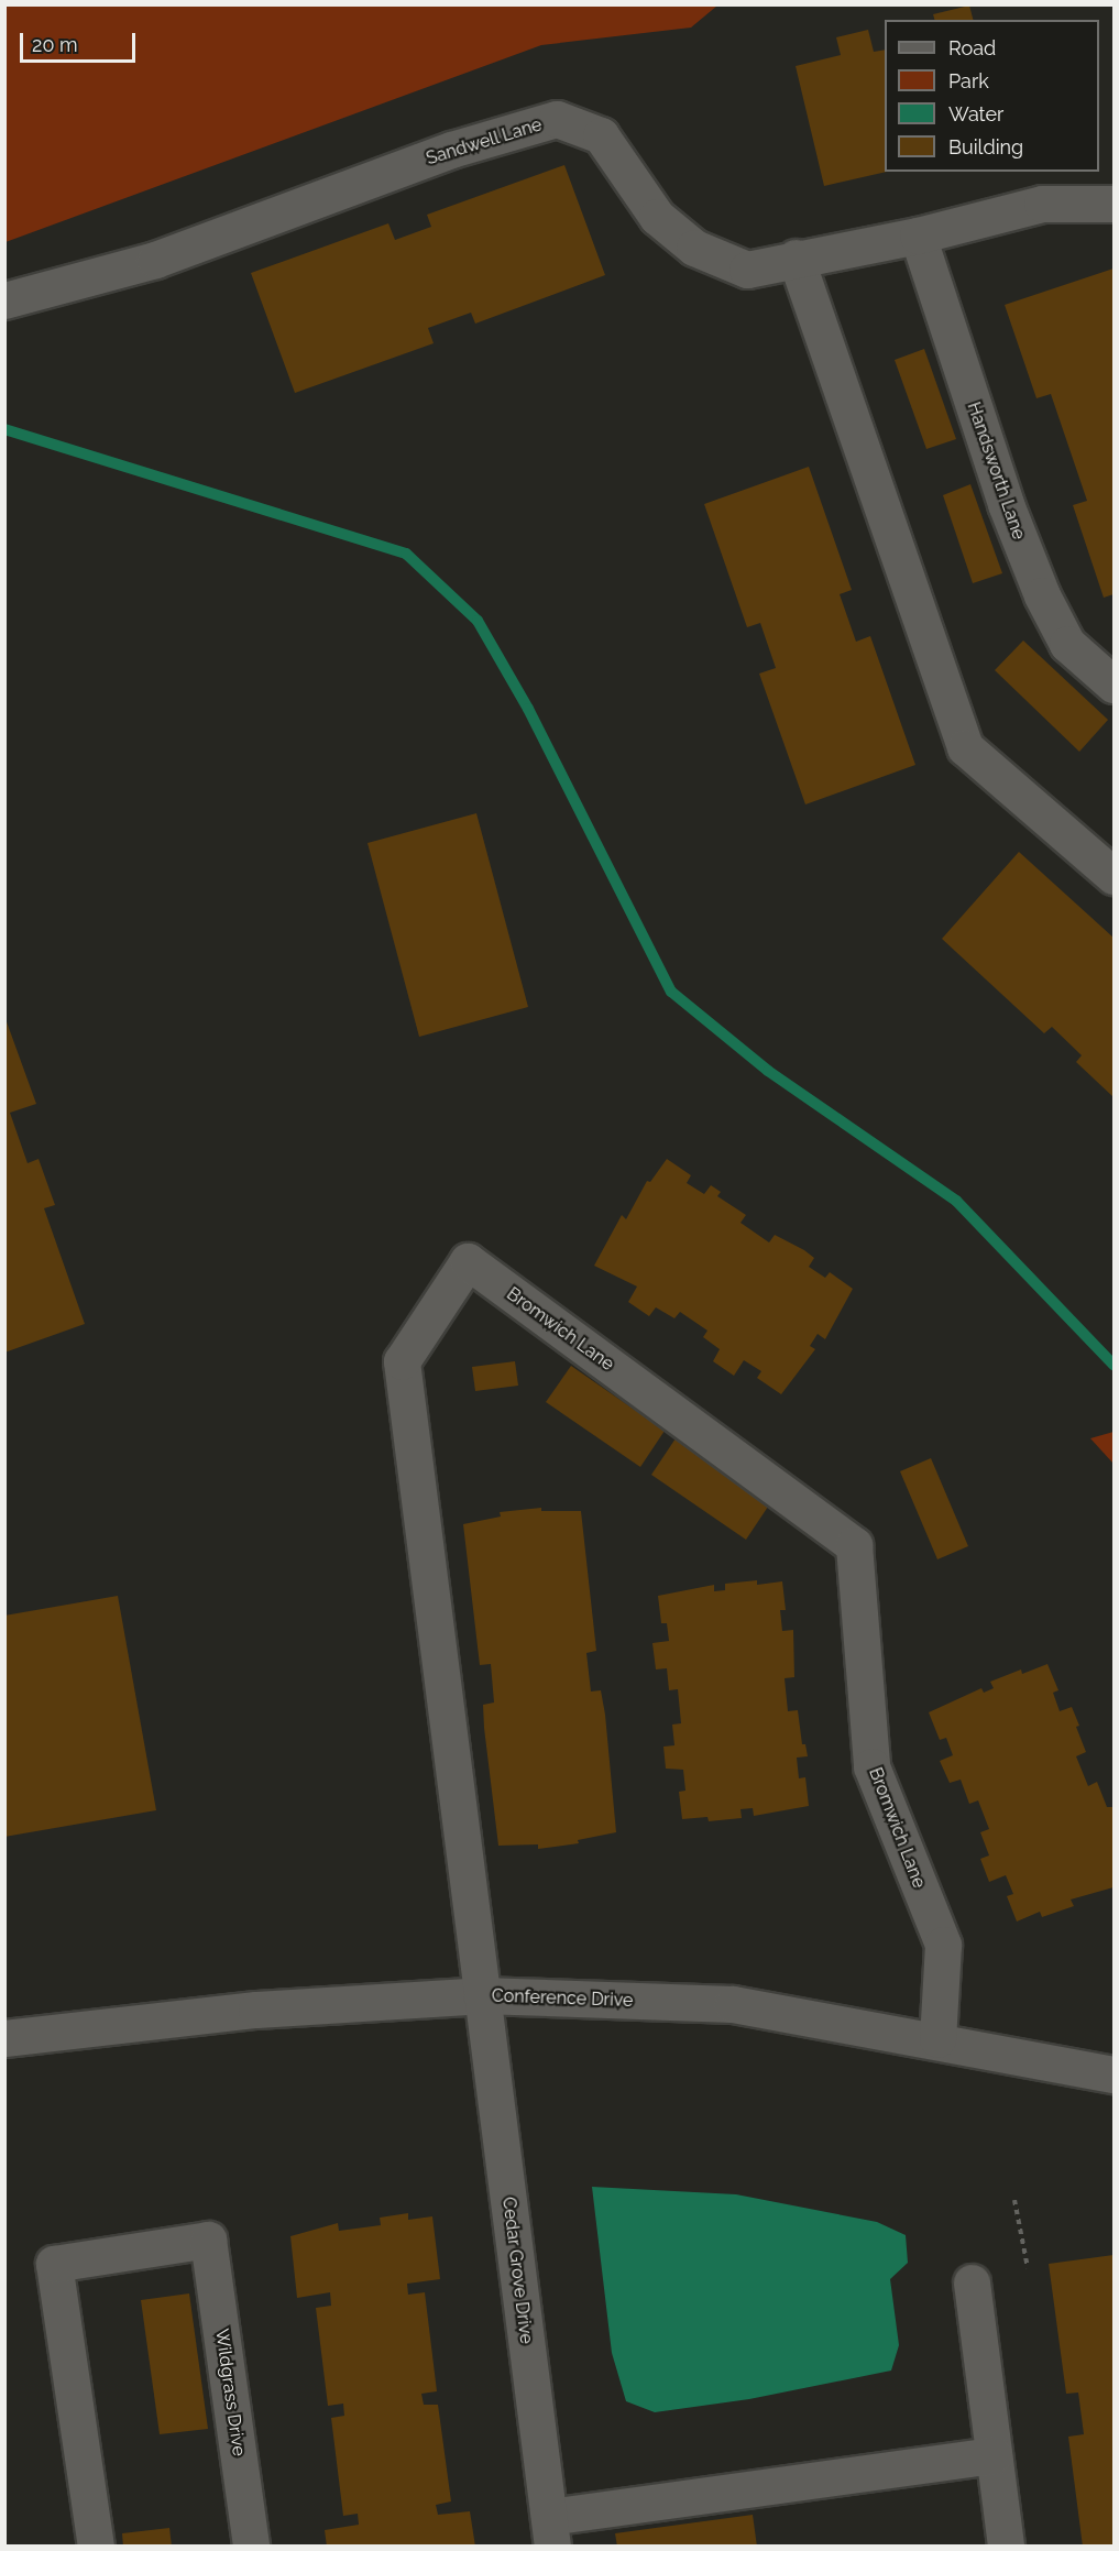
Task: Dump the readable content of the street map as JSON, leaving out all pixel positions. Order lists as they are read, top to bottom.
{
  "streets": {
    "street": [
      "Sandwell Lane",
      "Handsworth Lane",
      "Bromwich Lane",
      "Conference Drive",
      "Cedar Grove Drive",
      "Wildgrass Drive"
    ]
  },
  "crossings": [
    ["Sandwell Lane", "Handsworth Lane"],
    ["Bromwich Lane", "Conference Drive"],
    ["Bromwich Lane", "Cedar Grove Drive"],
    ["Conference Drive", "Cedar Grove Drive"]
  ],
  "legend": [
    "Road",
    "Park",
    "Water",
    "Building"
  ],
  "scale_bar": "20 m"
}
